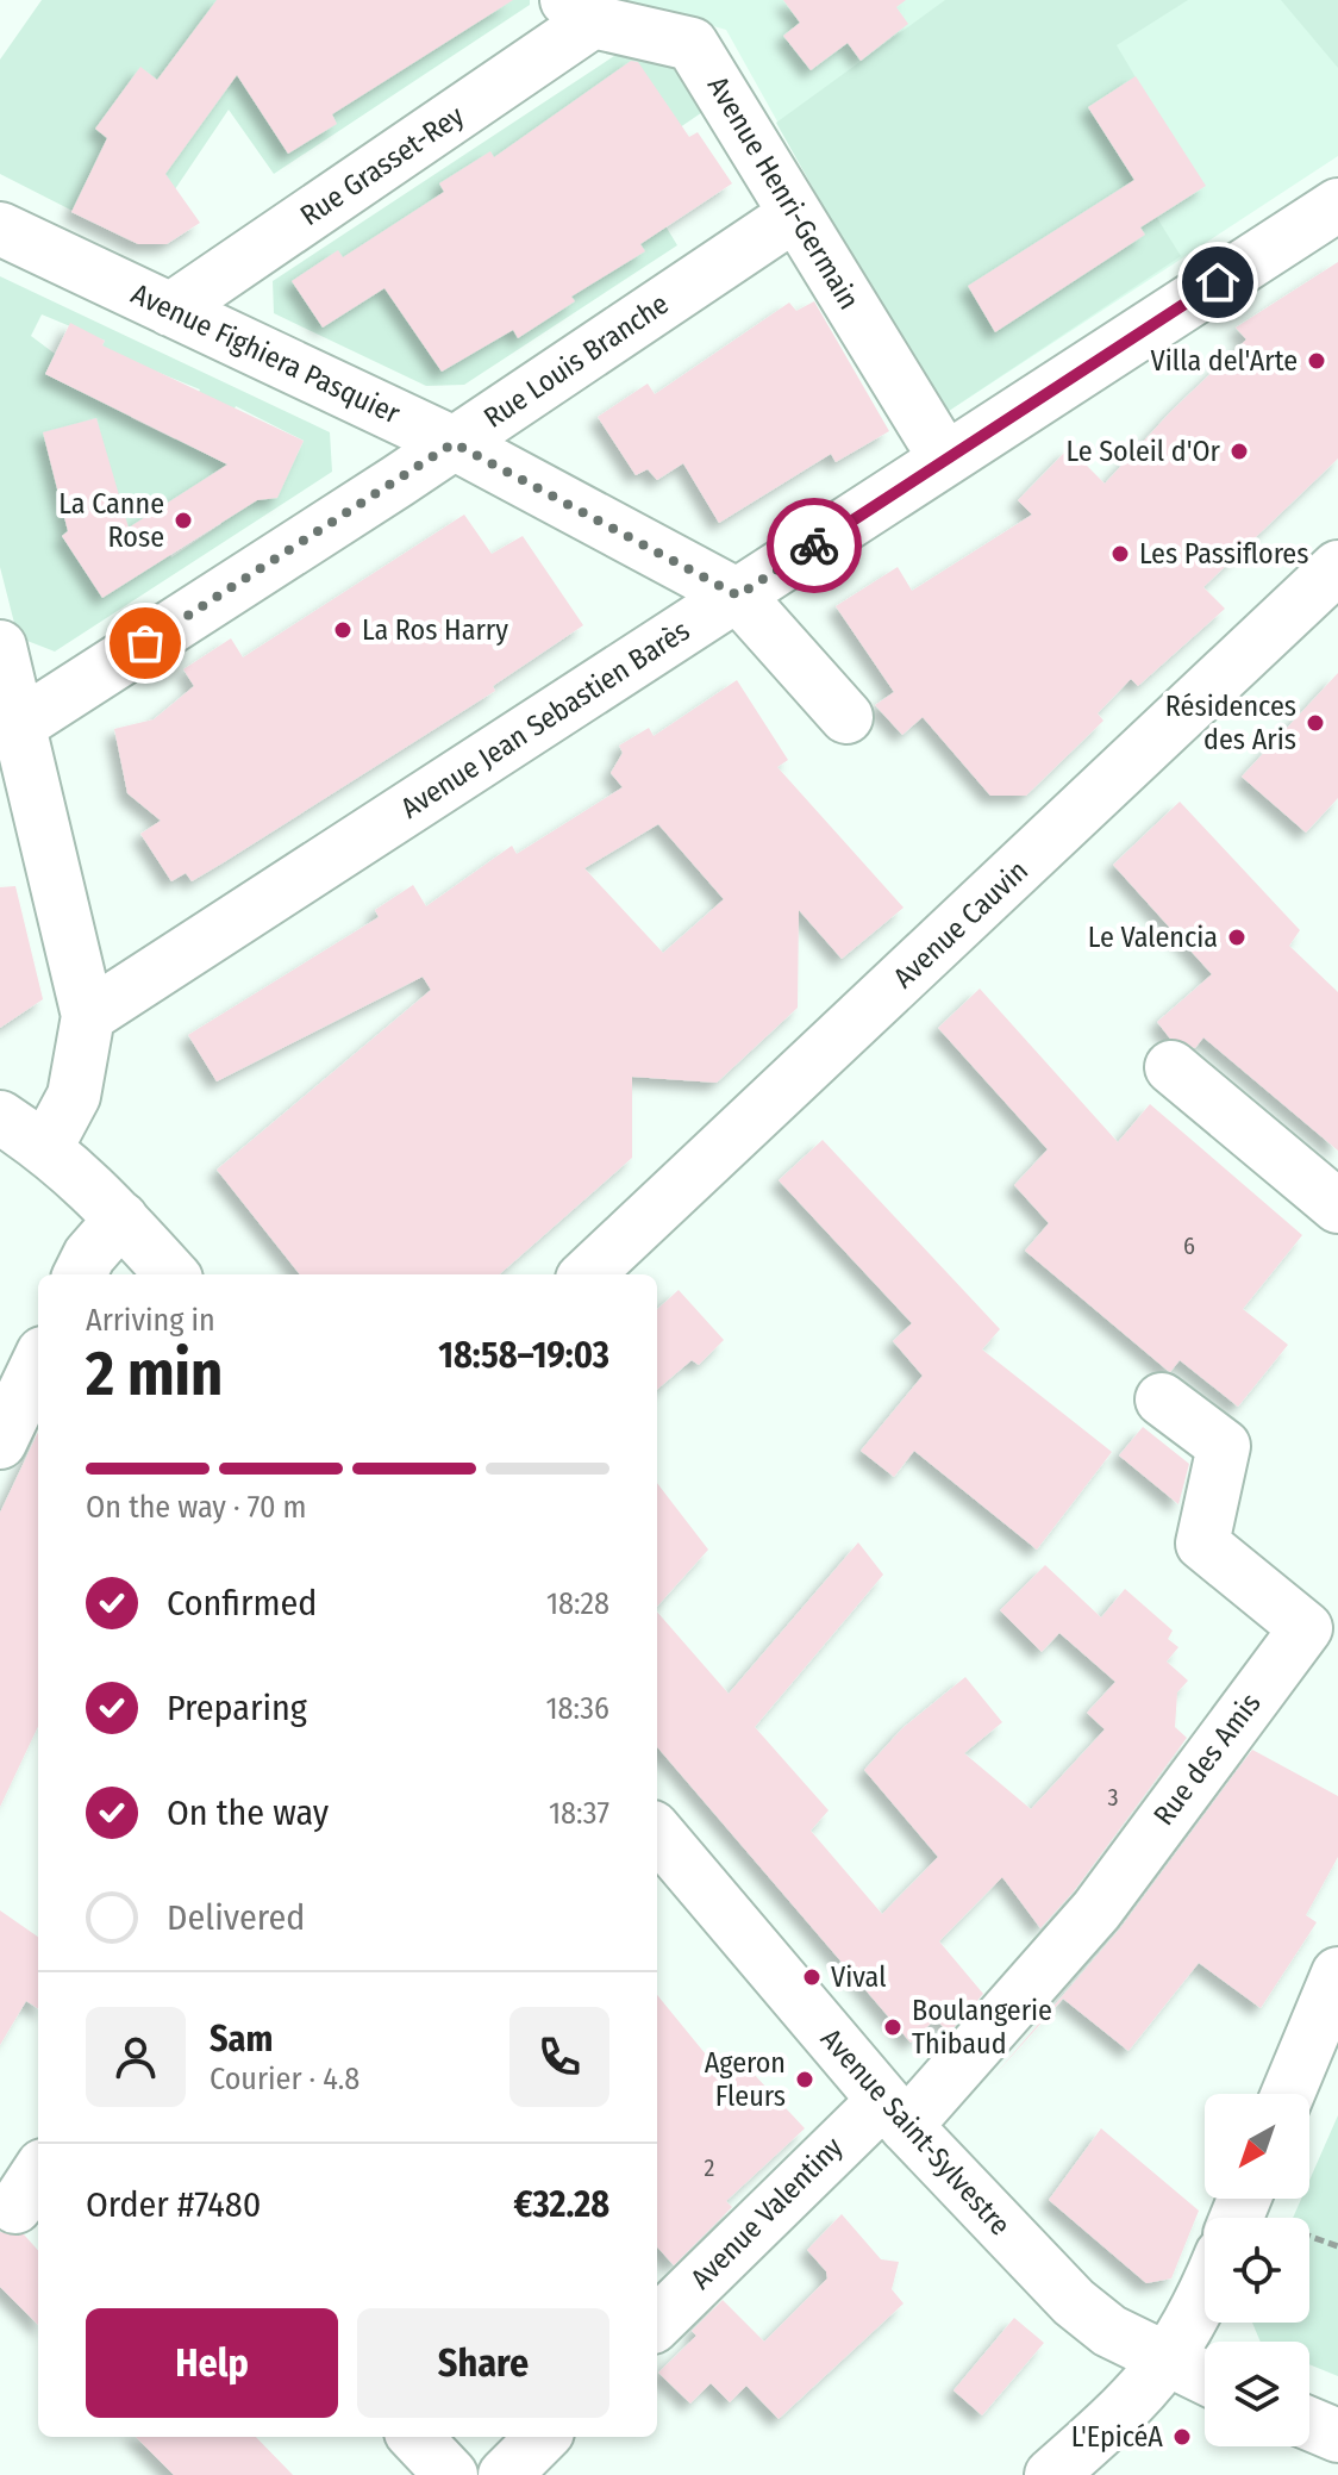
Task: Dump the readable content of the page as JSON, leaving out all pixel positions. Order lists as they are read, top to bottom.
{
  "streets": {
    "street": [
      "Rue Grasset-Rey",
      "Avenue Henri-Germain",
      "Avenue Fighiera Pasquier",
      "Rue Louis Branche",
      "Avenue Jean Sebastien Barès",
      "Avenue Cauvin",
      "Rue des Amis",
      "Avenue Saint-Sylvestre",
      "Avenue Valentiny"
    ]
  },
  "crossings": [
    ["Rue Grasset-Rey", "Avenue Henri-Germain"],
    ["Rue Grasset-Rey", "Avenue Fighiera Pasquier"],
    ["Avenue Henri-Germain", "Rue Louis Branche"],
    ["Avenue Henri-Germain", "Avenue Jean Sebastien Barès"],
    ["Avenue Fighiera Pasquier", "Rue Louis Branche"],
    ["Avenue Fighiera Pasquier", "Avenue Jean Sebastien Barès"],
    ["Rue des Amis", "Avenue Saint-Sylvestre"],
    ["Rue des Amis", "Avenue Valentiny"],
    ["Avenue Saint-Sylvestre", "Avenue Valentiny"]
  ],
  "places": [
    "Villa del'Arte",
    "Le Soleil d'Or",
    "La Canne Rose",
    "Les Passiflores",
    "La Ros Harry",
    "Résidences des Aris",
    "Le Valencia",
    "Vival",
    "Boulangerie Thibaud",
    "Ageron Fleurs",
    "L'EpicéA"
  ],
  "house_numbers": ["6", "3", "2"],
  "north": "bottom left",
  "page": {
    "heading": ["2 min", "Arriving in", "18:58–19:03"],
    "panel": [
      "Sam",
      "Courier · 4.8",
      "Order #7480",
      "€32.28"
    ],
    "bar": "On the way · 70 m",
    "list": [
      ["Confirmed", "18:28"],
      ["Preparing", "18:36"],
      ["On the way", "18:37"],
      "Delivered"
    ],
    "buttons": ["Help", "Share"]
  }
}
